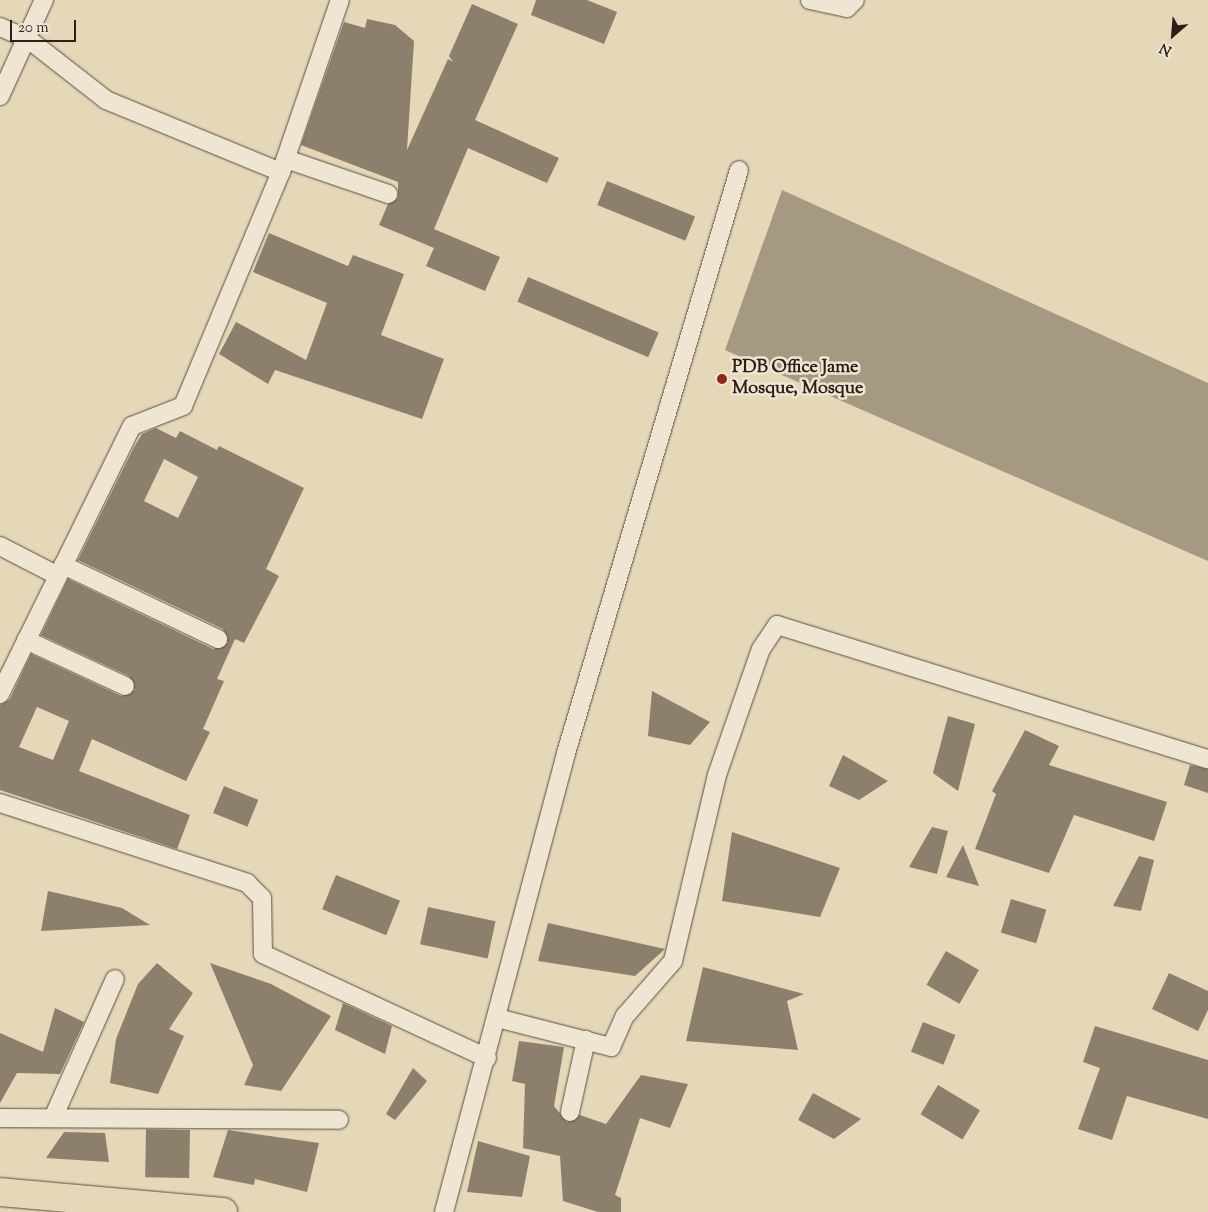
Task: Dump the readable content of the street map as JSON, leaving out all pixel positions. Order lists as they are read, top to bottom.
{
  "places": ["PDB Office Jame Mosque, Mosque"],
  "scale_bar": "20 m",
  "north": "bottom left"
}
